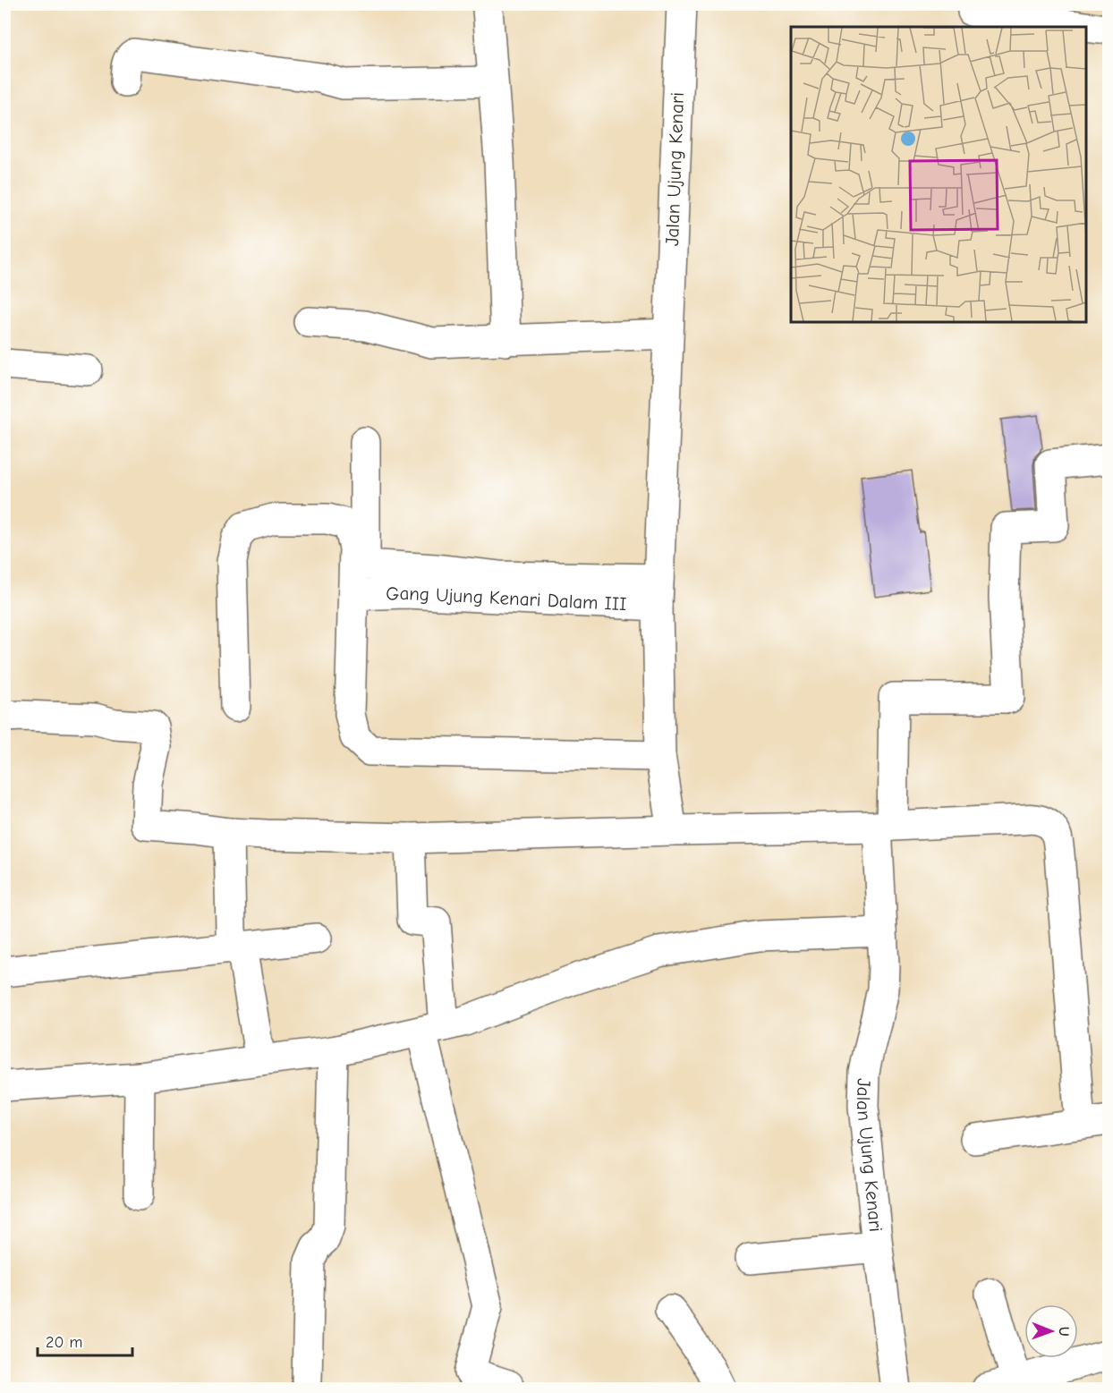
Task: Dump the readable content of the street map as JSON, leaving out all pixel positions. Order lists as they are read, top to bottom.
{
  "streets": {
    "street": ["Jalan Ujung Kenari", "Gang Ujung Kenari Dalam III"]
  },
  "crossings": [
    ["Jalan Ujung Kenari", "Gang Ujung Kenari Dalam III"]
  ],
  "scale_bar": "20 m",
  "north": "right"
}
